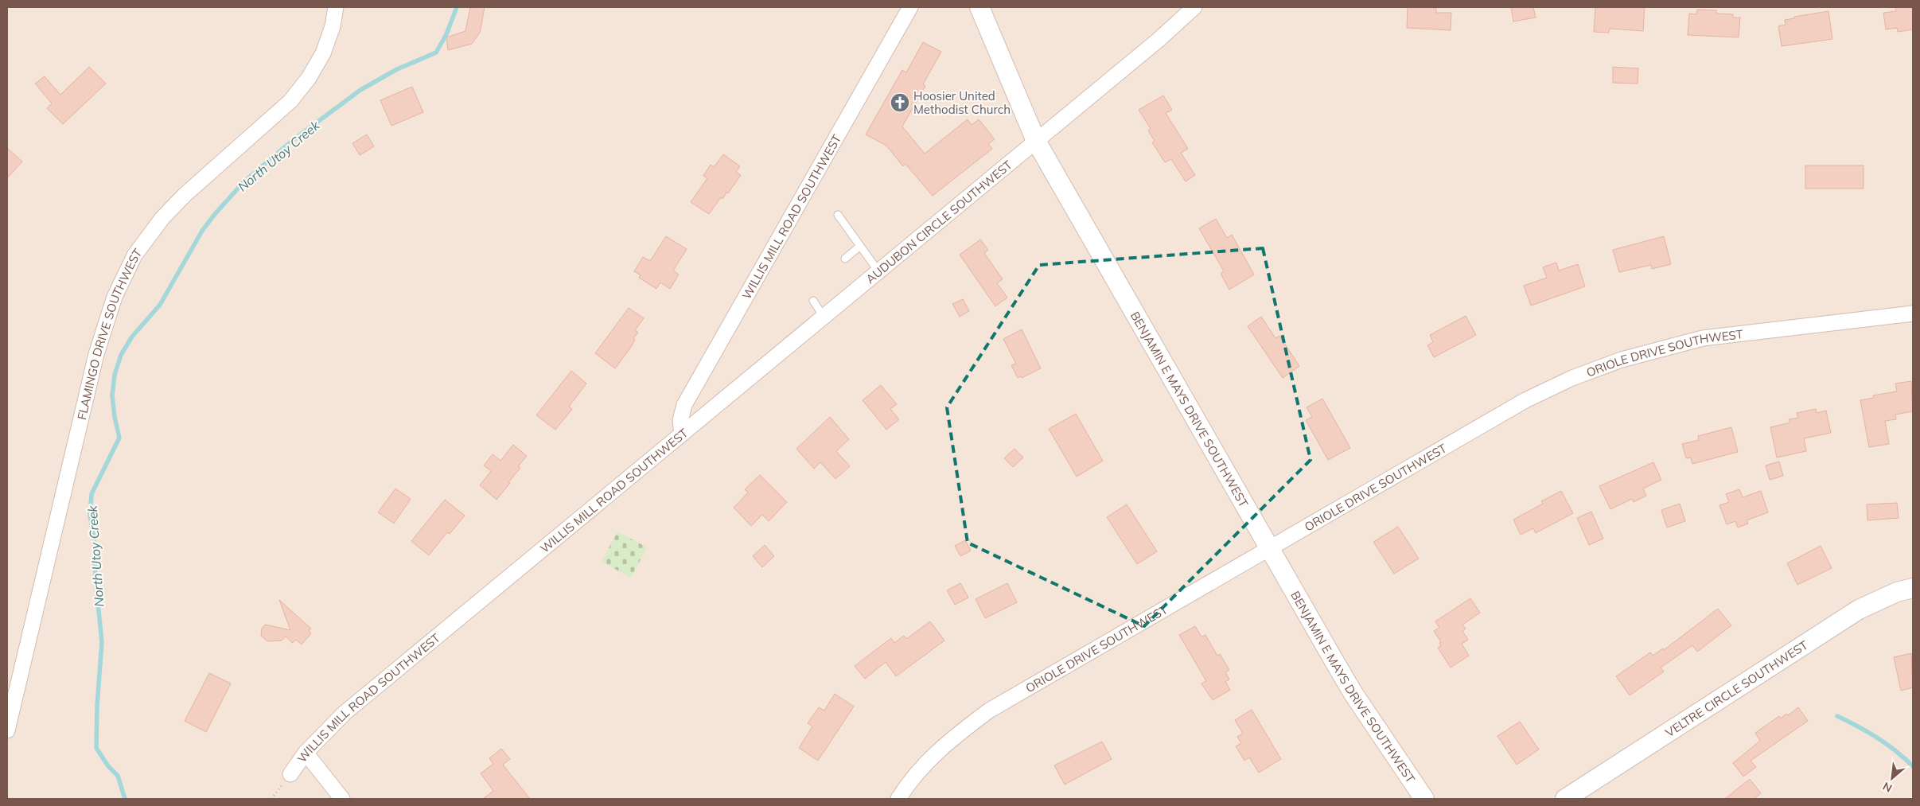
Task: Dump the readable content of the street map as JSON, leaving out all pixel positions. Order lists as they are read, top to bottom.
{
  "streets": {
    "street": [
      "WILLIS MILL ROAD SOUTHWEST",
      "AUDUBON CIRCLE SOUTHWEST",
      "FLAMINGO DRIVE SOUTHWEST",
      "ORIOLE DRIVE SOUTHWEST",
      "BENJAMIN E MAYS DRIVE SOUTHWEST",
      "VELTRE CIRCLE SOUTHWEST"
    ]
  },
  "crossings": [
    ["WILLIS MILL ROAD SOUTHWEST", "AUDUBON CIRCLE SOUTHWEST"],
    ["AUDUBON CIRCLE SOUTHWEST", "BENJAMIN E MAYS DRIVE SOUTHWEST"],
    ["ORIOLE DRIVE SOUTHWEST", "BENJAMIN E MAYS DRIVE SOUTHWEST"]
  ],
  "water": ["North Utoy Creek"],
  "places": {
    "church": ["Hoosier United Methodist Church"]
  },
  "north": "bottom left"
}
